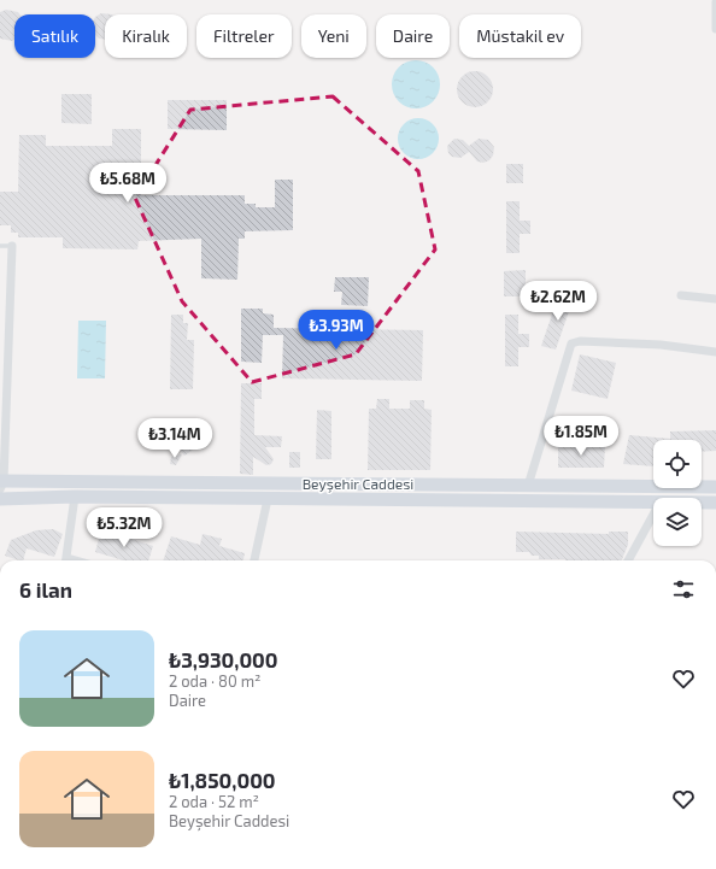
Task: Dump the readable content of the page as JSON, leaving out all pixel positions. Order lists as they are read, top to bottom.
{
  "streets": {
    "main road": ["Beyşehir Caddesi"]
  },
  "page": {
    "chip": [
      "Satılık",
      "Kiralık",
      "Filtreler",
      "Yeni",
      "Daire",
      "Müstakil ev"
    ],
    "price": [
      "₺5.68M",
      "₺2.62M",
      "₺3.93M",
      "₺1.85M",
      "₺3.14M",
      "₺5.32M"
    ],
    "heading": "6 ilan",
    "list": [
      {
        "name": "₺3,930,000",
        "note": "2 oda · 80 m² · Daire"
      },
      {
        "name": "₺1,850,000",
        "note": "2 oda · 52 m² · Beyşehir Caddesi"
      }
    ]
  }
}
